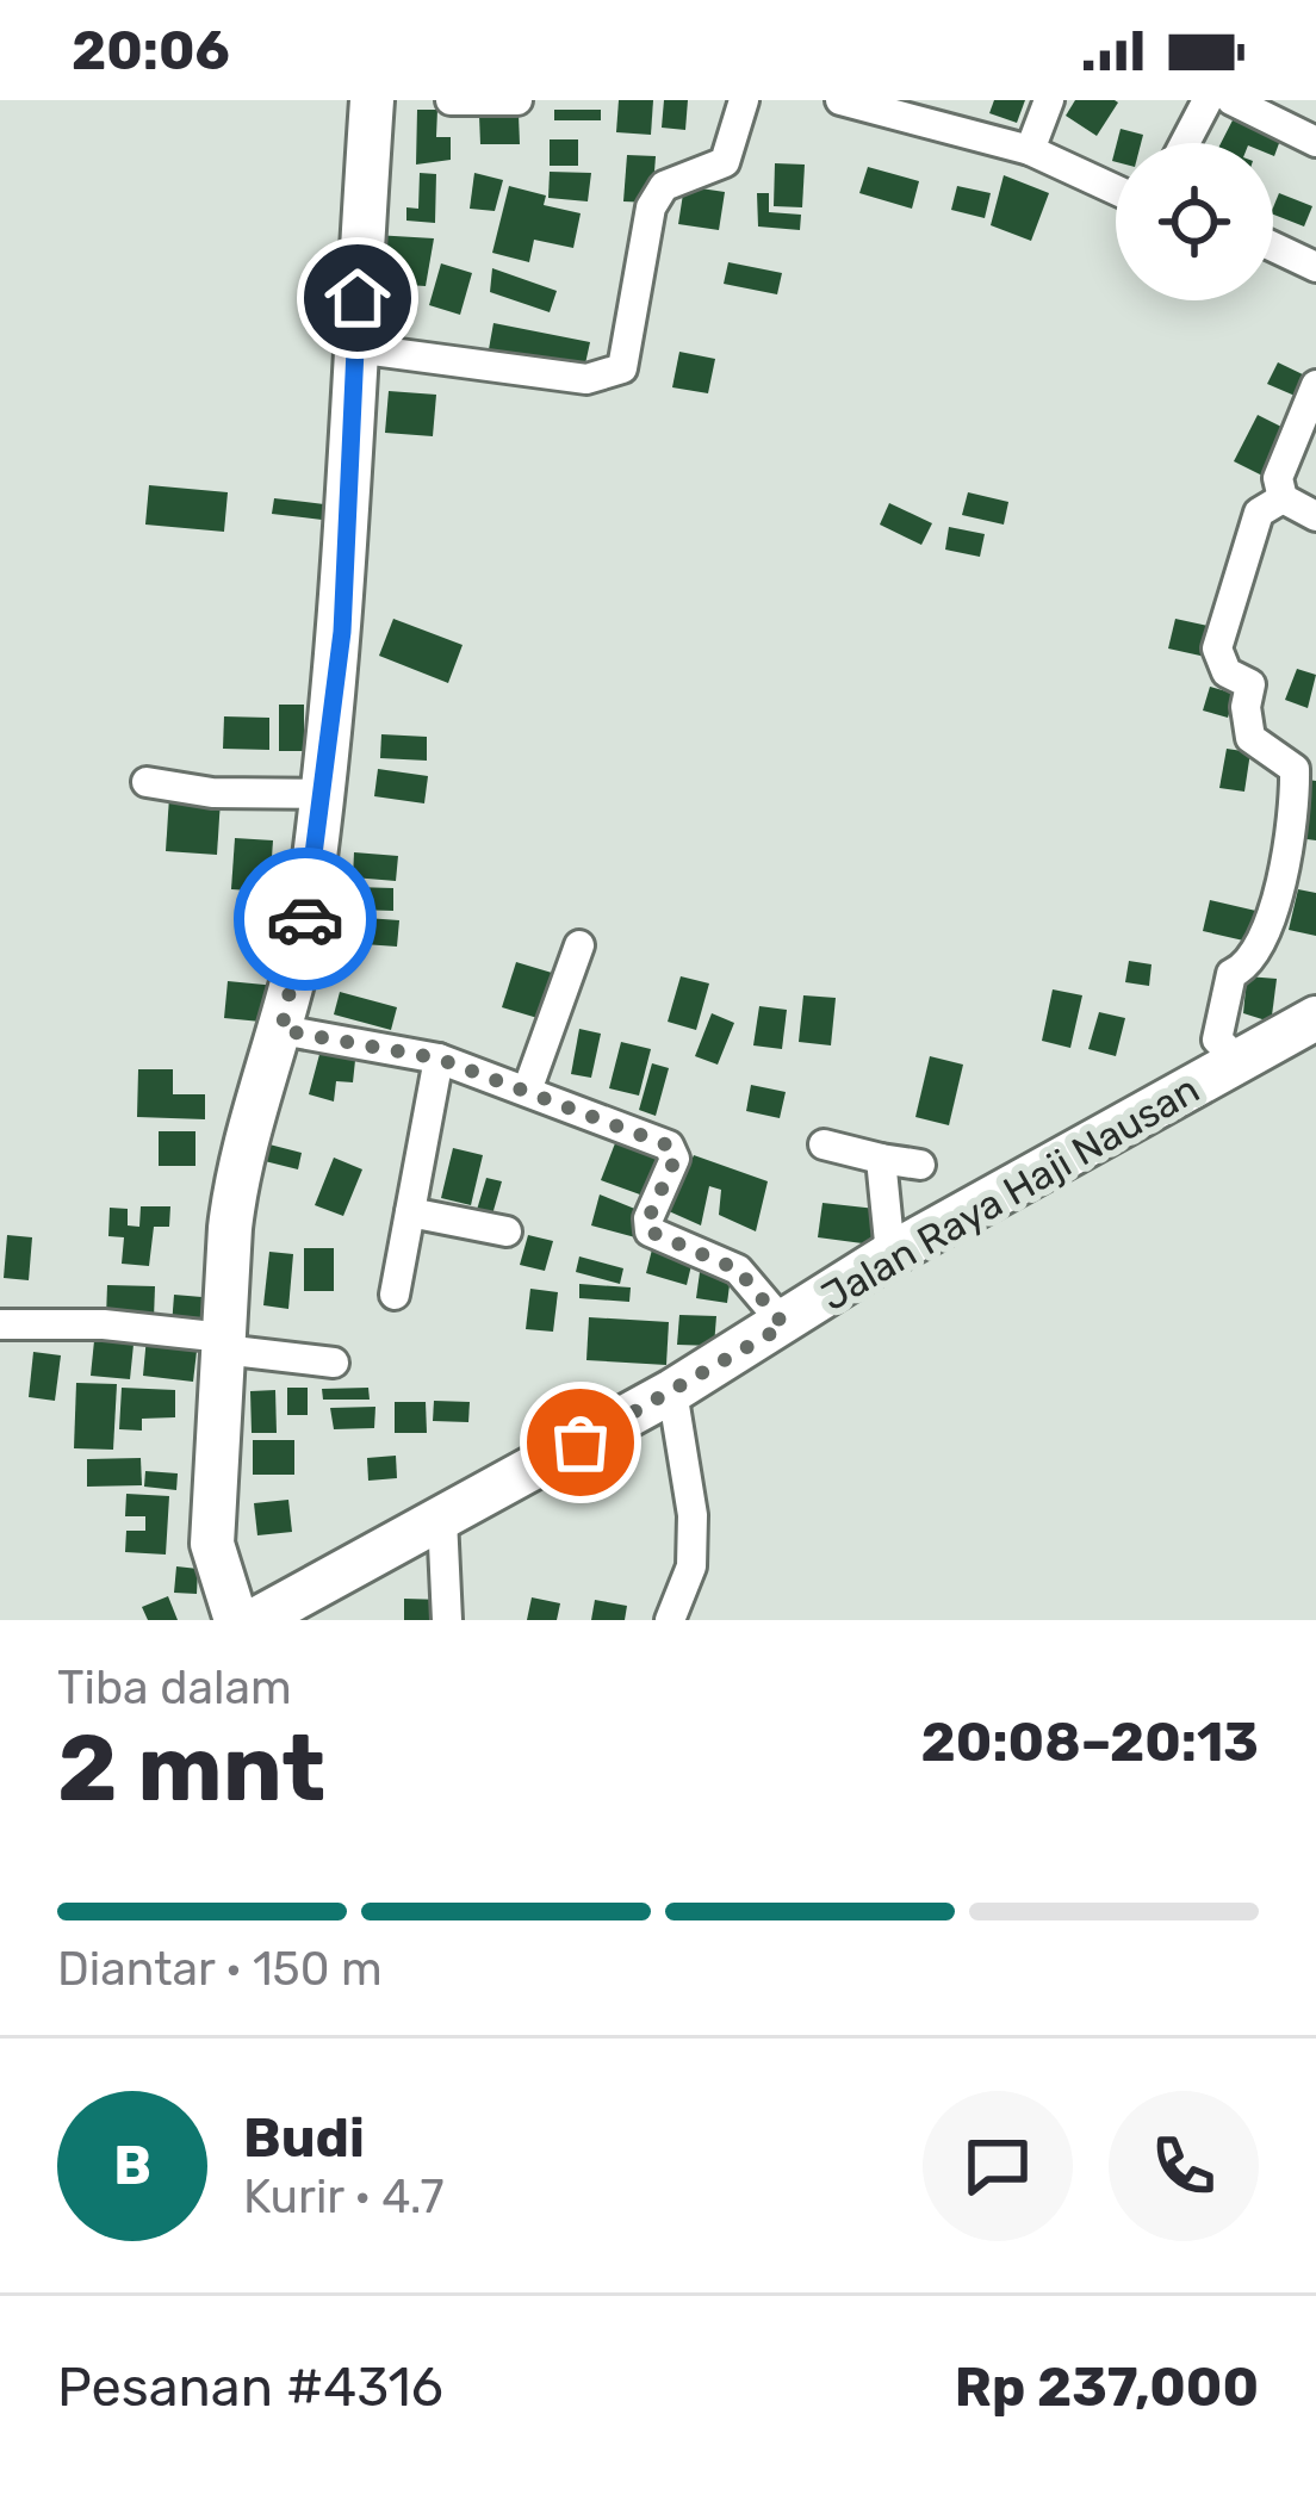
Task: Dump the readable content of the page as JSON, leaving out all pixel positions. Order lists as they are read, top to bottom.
{
  "streets": {
    "street": ["Jalan Raya Haji Nausan"]
  },
  "page": {
    "status": "20:06",
    "heading": ["2 mnt", "Tiba dalam", "20:08–20:13"],
    "panel": [
      "Budi",
      "Kurir · 4.7",
      "Pesanan #4316",
      "Rp 237,000"
    ],
    "bar": "Diantar · 150 m",
    "round": "B"
  }
}
